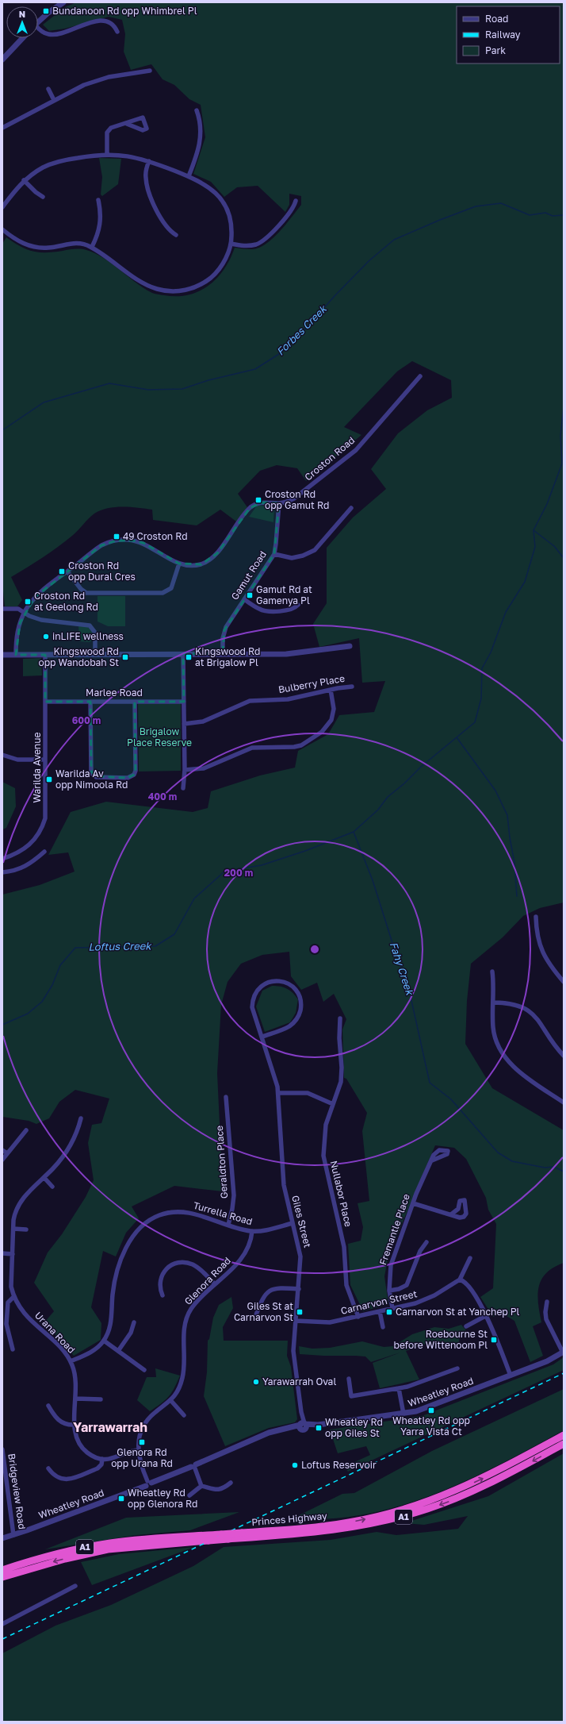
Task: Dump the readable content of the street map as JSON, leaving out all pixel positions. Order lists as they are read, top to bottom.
{
  "streets": {
    "highway": ["A1", "Princes Highway"],
    "street": [
      "Croston Road",
      "Gamut Road",
      "Bulberry Place",
      "Marlee Road",
      "Warilda Avenue",
      "Geraldton Place",
      "Nullabor Place",
      "Turrella Road",
      "Giles Street",
      "Fremantle Place",
      "Glenora Road",
      "Carnarvon Street",
      "Urana Road",
      "Wheatley Road",
      "Bridgeview Road"
    ]
  },
  "crossings": [
    ["Croston Road", "Gamut Road"],
    ["Marlee Road", "Warilda Avenue"],
    ["Geraldton Place", "Turrella Road"],
    ["Nullabor Place", "Carnarvon Street"],
    ["Turrella Road", "Giles Street"],
    ["Turrella Road", "Glenora Road"],
    ["Turrella Road", "Urana Road"],
    ["Giles Street", "Carnarvon Street"],
    ["Giles Street", "Wheatley Road"],
    ["Fremantle Place", "Carnarvon Street"],
    ["Glenora Road", "Wheatley Road"],
    ["Wheatley Road", "Bridgeview Road"]
  ],
  "districts": ["Yarrawarrah"],
  "water": ["Forbes Creek", "Loftus Creek", "Fahy Creek"],
  "parks": ["Brigalow Place Reserve"],
  "places": {
    "transit": [
      "Bundanoon Rd opp Whimbrel Pl",
      "Croston Rd opp Gamut Rd",
      "49 Croston Rd",
      "Croston Rd opp Dural Cres",
      "Gamut Rd at Gamenya Pl",
      "Croston Rd at Geelong Rd",
      "Kingswood Rd opp Wandobah St",
      "Kingswood Rd at Brigalow Pl",
      "Warilda Av opp Nimoola Rd",
      "Giles St at Carnarvon St",
      "Carnarvon St at Yanchep Pl",
      "Roebourne St before Wittenoom Pl",
      "Wheatley Rd opp Yarra Vista Ct",
      "Wheatley Rd opp Giles St",
      "Glenora Rd opp Urana Rd",
      "Wheatley Rd opp Glenora Rd"
    ],
    "other": ["inLIFE wellness", "Yarawarrah Oval", "Loftus Reservoir"]
  },
  "legend": ["Road", "Railway", "Park"],
  "north": "top",
  "rings": ["600 m", "400 m", "200 m"]
}
